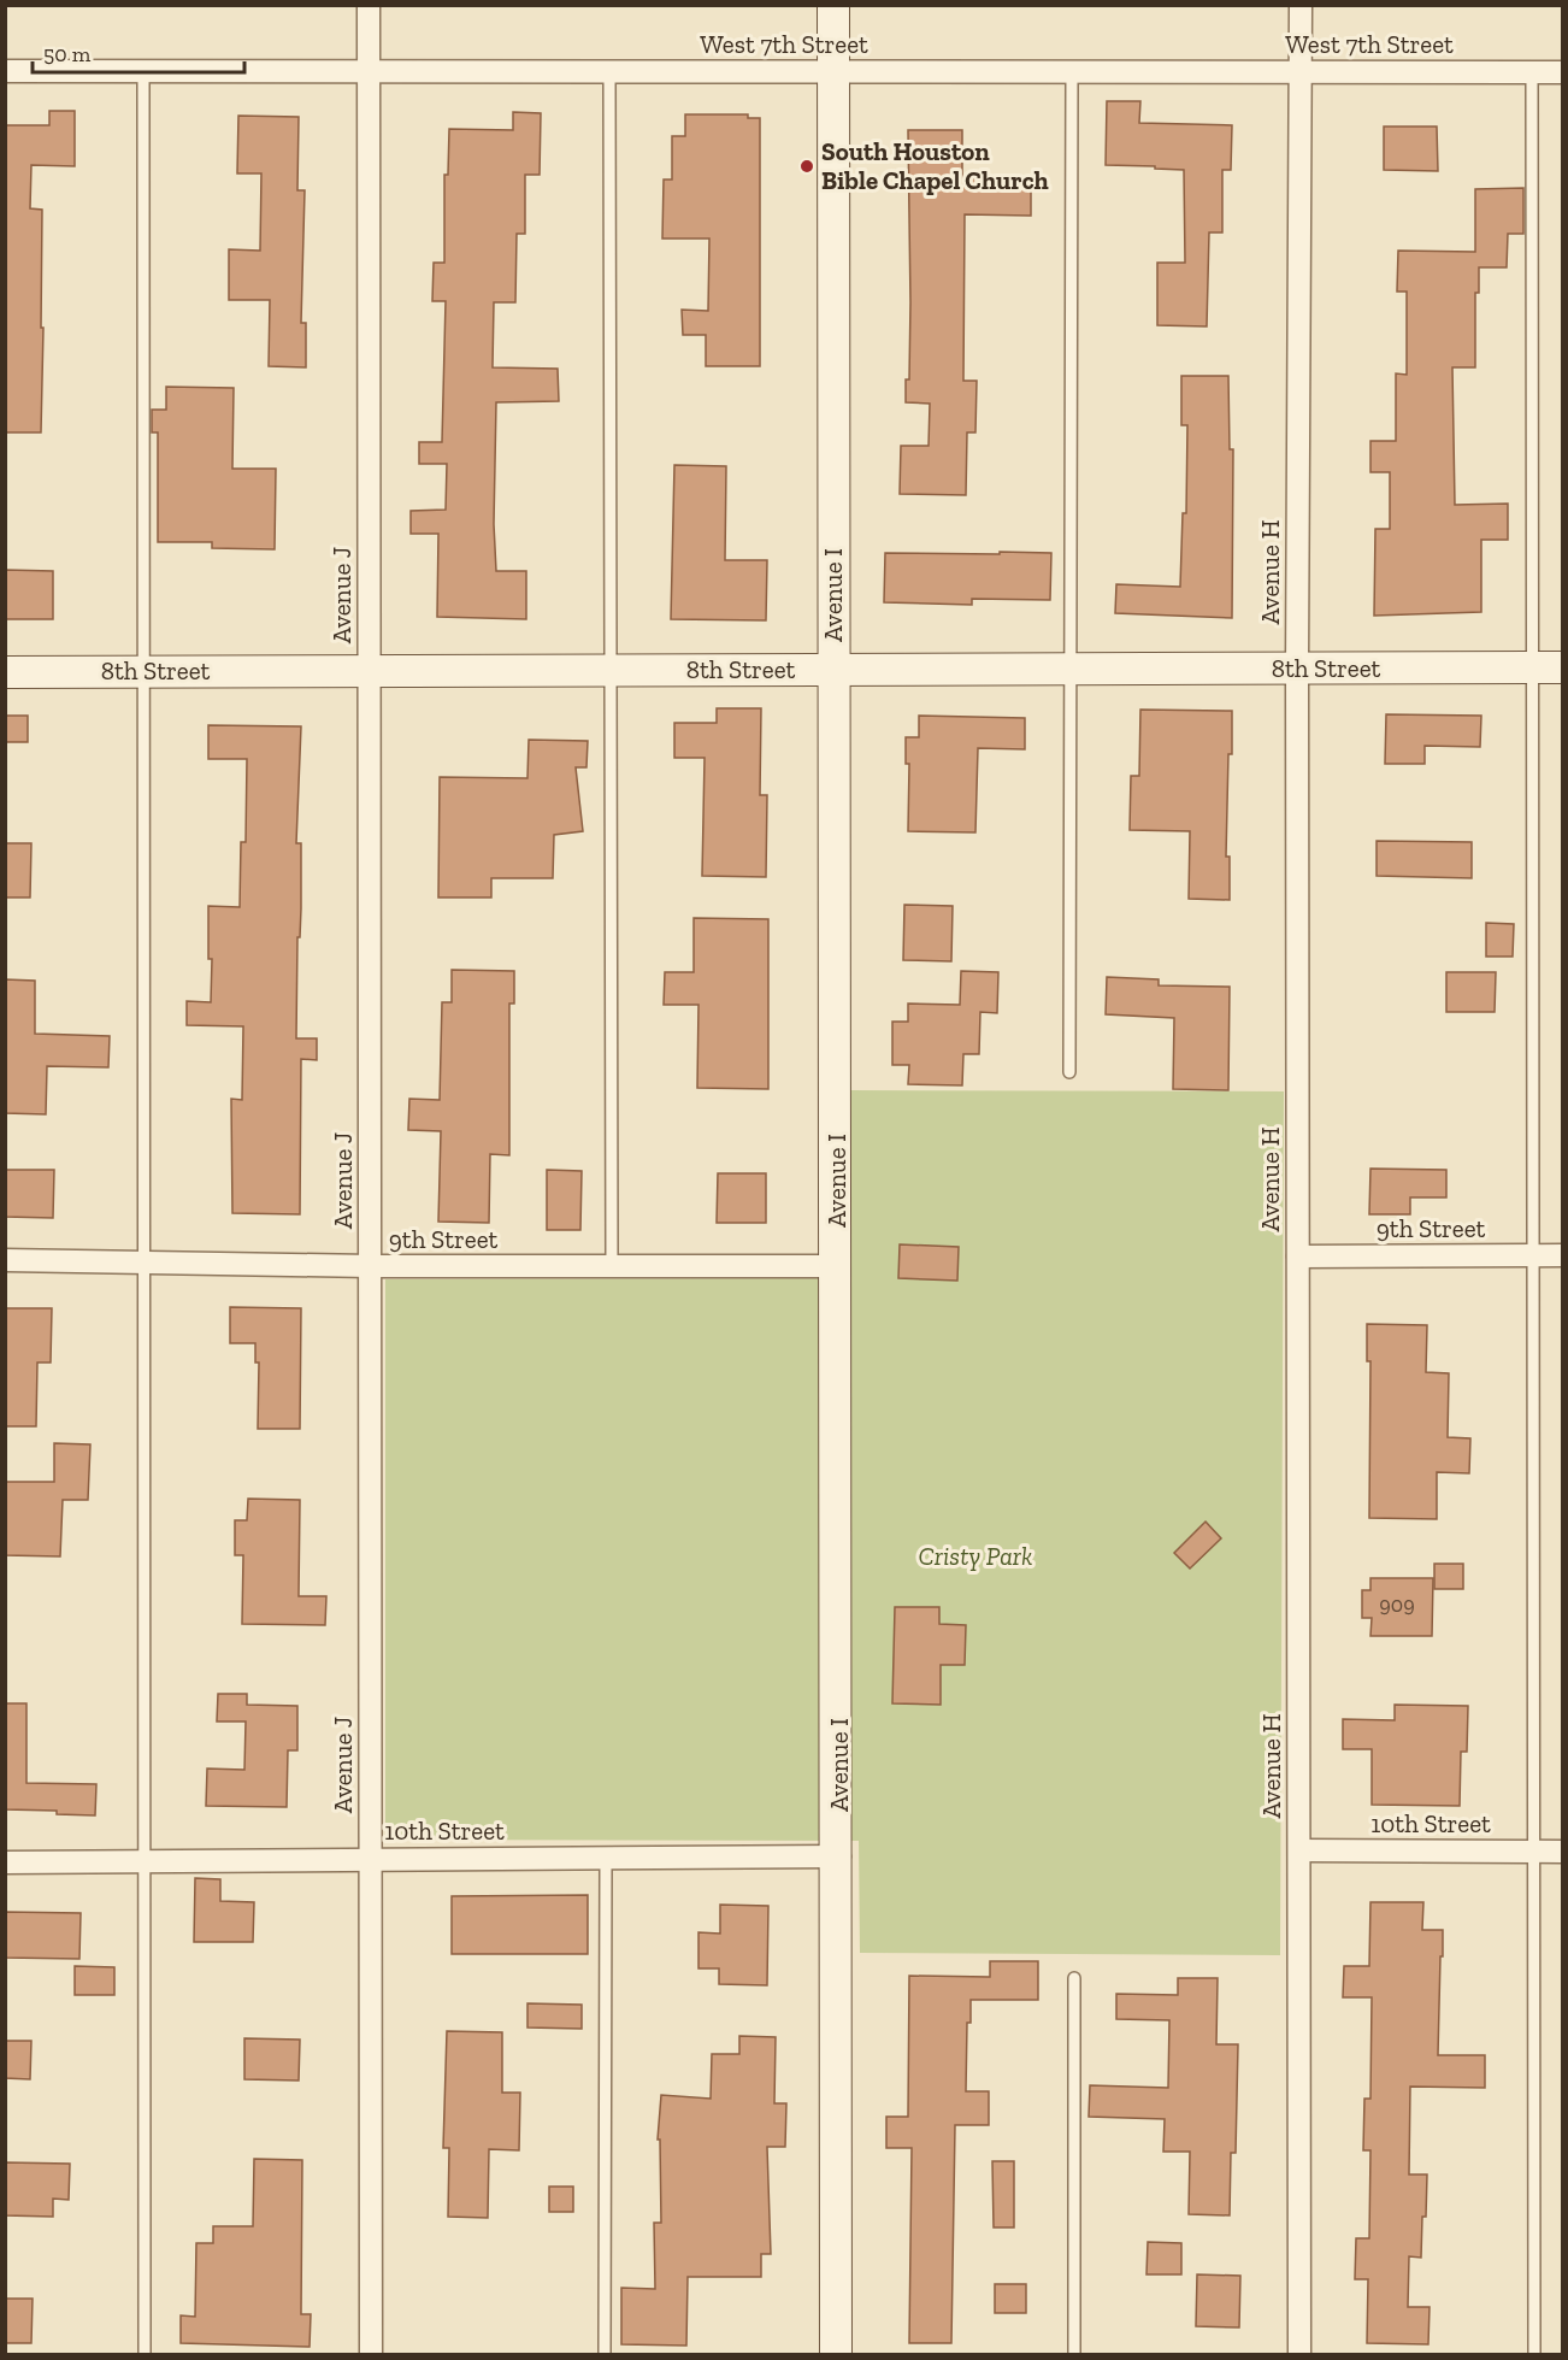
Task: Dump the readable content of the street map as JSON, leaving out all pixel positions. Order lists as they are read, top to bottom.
{
  "streets": {
    "street": [
      "West 7th Street",
      "Avenue H",
      "Avenue J",
      "Avenue I",
      "8th Street",
      "9th Street",
      "10th Street"
    ]
  },
  "crossings": [
    ["West 7th Street", "Avenue H"],
    ["West 7th Street", "Avenue J"],
    ["West 7th Street", "Avenue I"],
    ["Avenue H", "8th Street"],
    ["Avenue H", "9th Street"],
    ["Avenue H", "10th Street"],
    ["Avenue J", "8th Street"],
    ["Avenue J", "9th Street"],
    ["Avenue J", "10th Street"],
    ["Avenue I", "8th Street"],
    ["Avenue I", "9th Street"],
    ["Avenue I", "10th Street"]
  ],
  "parks": ["Cristy Park"],
  "places": ["South Houston Bible Chapel Church"],
  "house_numbers": ["909"],
  "scale_bar": "50 m"
}
